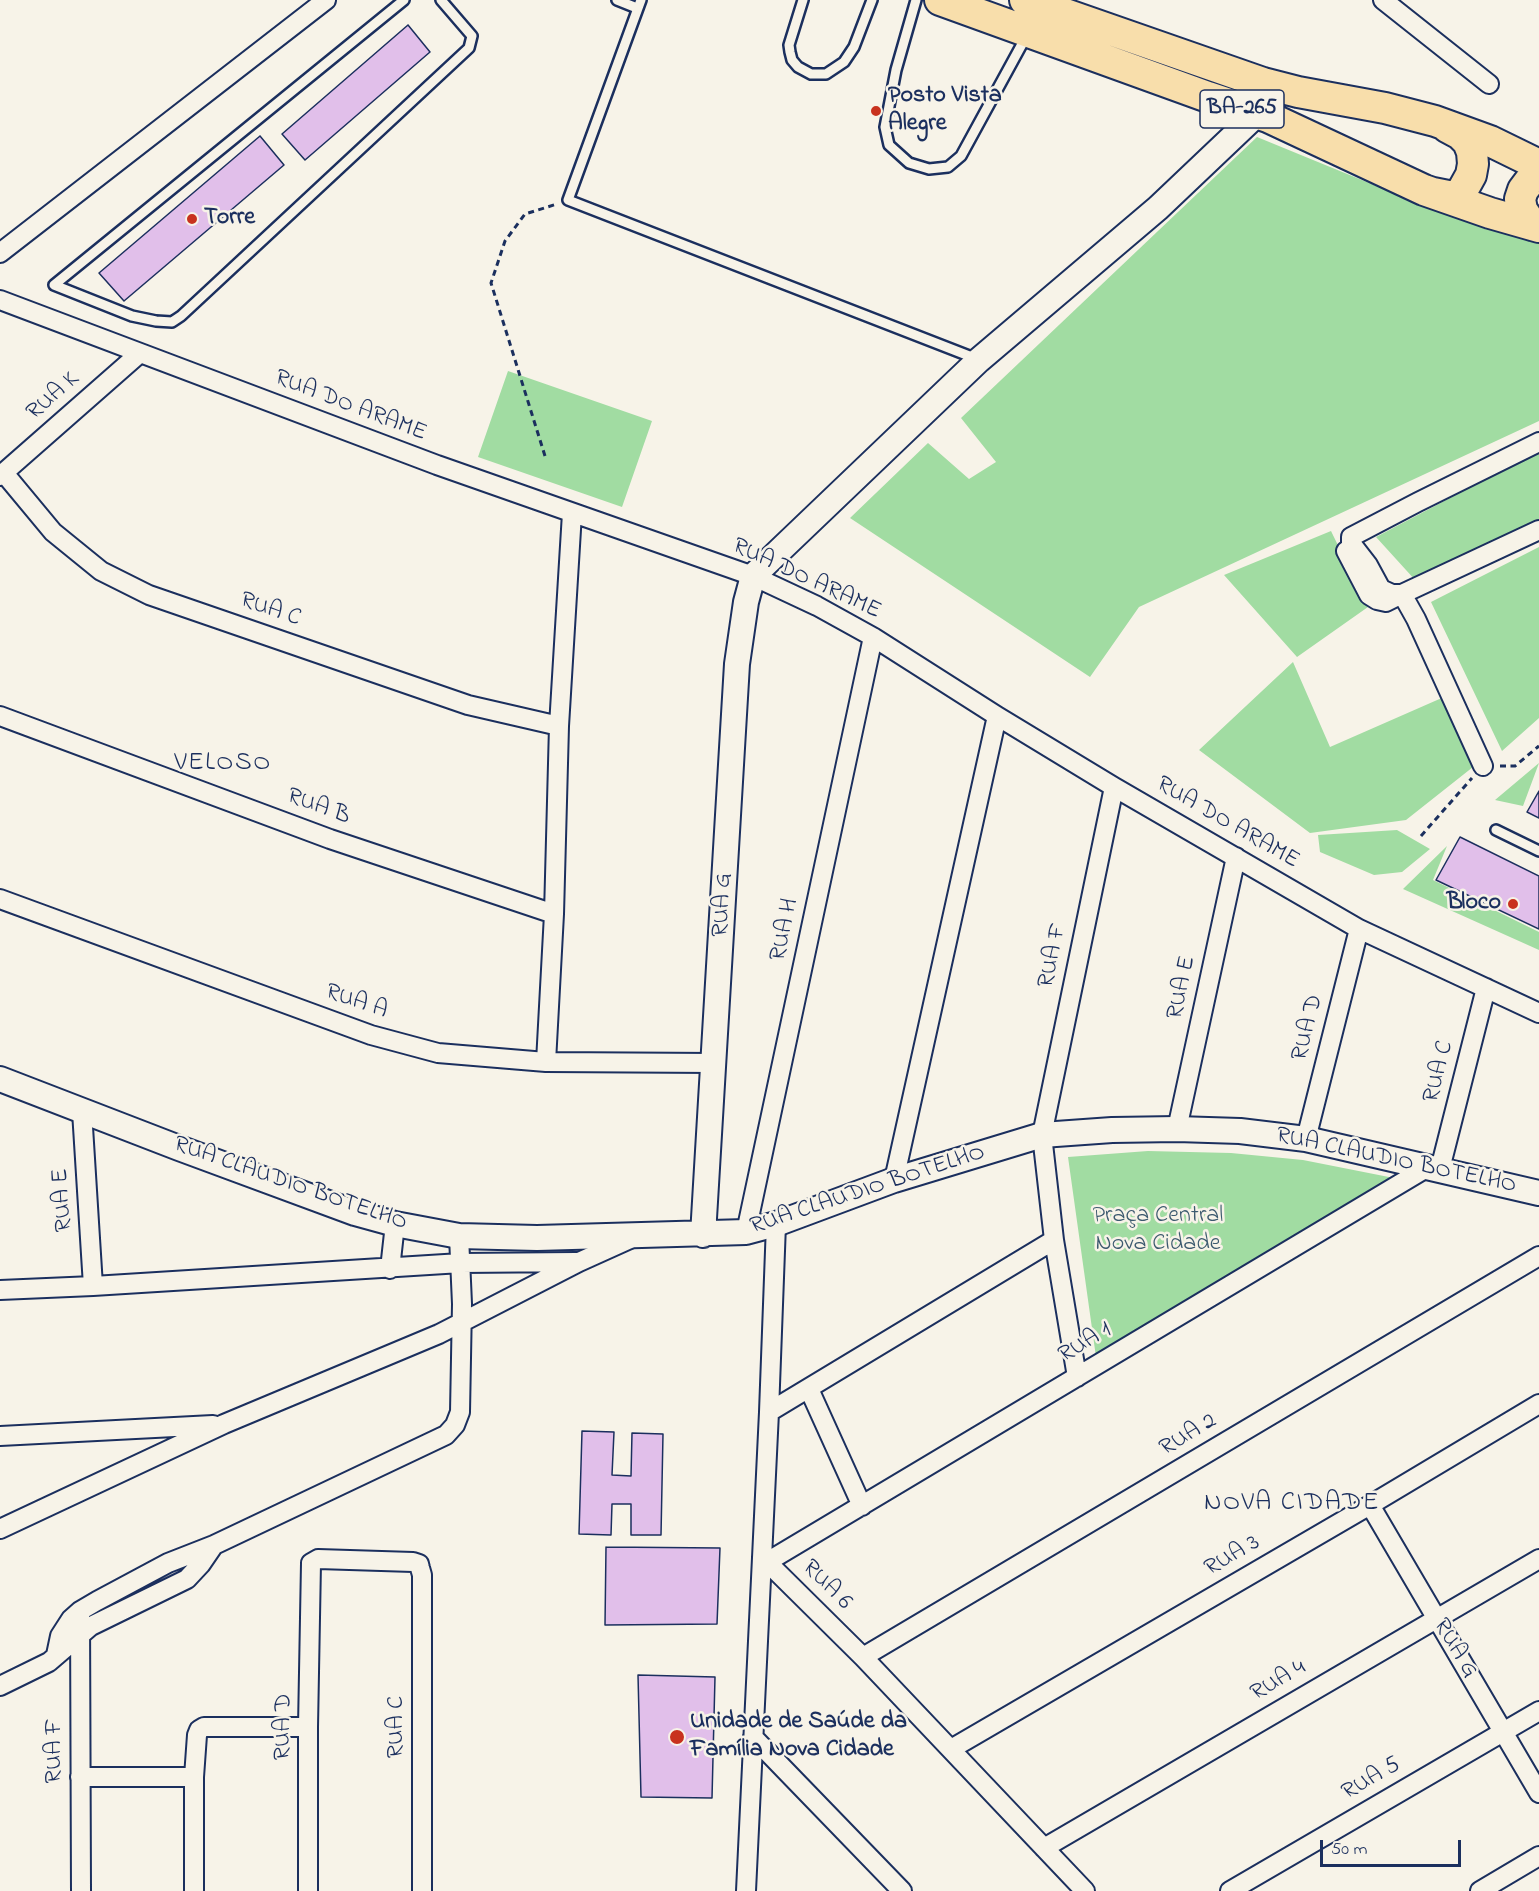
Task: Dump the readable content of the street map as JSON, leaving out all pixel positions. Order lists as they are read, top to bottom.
{
  "streets": {
    "main road": ["BA-265"],
    "street": [
      "RUA K",
      "RUA DO ARAME",
      "RUA C",
      "RUA B",
      "RUA G",
      "RUA H",
      "RUA F",
      "RUA E",
      "RUA A",
      "RUA D",
      "RUA CLAUDIO BOTELHO",
      "RUA 1",
      "RUA 2",
      "RUA 3",
      "RUA 6",
      "RUA 4",
      "RUA 5"
    ]
  },
  "crossings": [
    ["RUA K", "RUA DO ARAME"],
    ["RUA K", "RUA C"],
    ["RUA DO ARAME", "RUA C"],
    ["RUA DO ARAME", "RUA G"],
    ["RUA DO ARAME", "RUA H"],
    ["RUA DO ARAME", "RUA F"],
    ["RUA DO ARAME", "RUA E"],
    ["RUA DO ARAME", "RUA D"],
    ["RUA C", "RUA D"],
    ["RUA C", "RUA CLAUDIO BOTELHO"],
    ["RUA C", "RUA 1"],
    ["RUA G", "RUA A"],
    ["RUA G", "RUA CLAUDIO BOTELHO"],
    ["RUA G", "RUA 3"],
    ["RUA G", "RUA 4"],
    ["RUA G", "RUA 5"],
    ["RUA H", "RUA CLAUDIO BOTELHO"],
    ["RUA F", "RUA CLAUDIO BOTELHO"],
    ["RUA F", "RUA 1"],
    ["RUA E", "RUA CLAUDIO BOTELHO"],
    ["RUA D", "RUA CLAUDIO BOTELHO"],
    ["RUA CLAUDIO BOTELHO", "RUA 1"],
    ["RUA 1", "RUA 6"],
    ["RUA 2", "RUA 6"],
    ["RUA 3", "RUA 6"],
    ["RUA 6", "RUA 4"]
  ],
  "districts": ["VELOSO", "NOVA CIDADE"],
  "parks": ["Praça Central Nova Cidade"],
  "places": [
    "Posto Vista Alegre",
    "Torre",
    "Bloco",
    "Unidade de Saúde da Família Nova Cidade"
  ],
  "scale_bar": "50 m"
}
